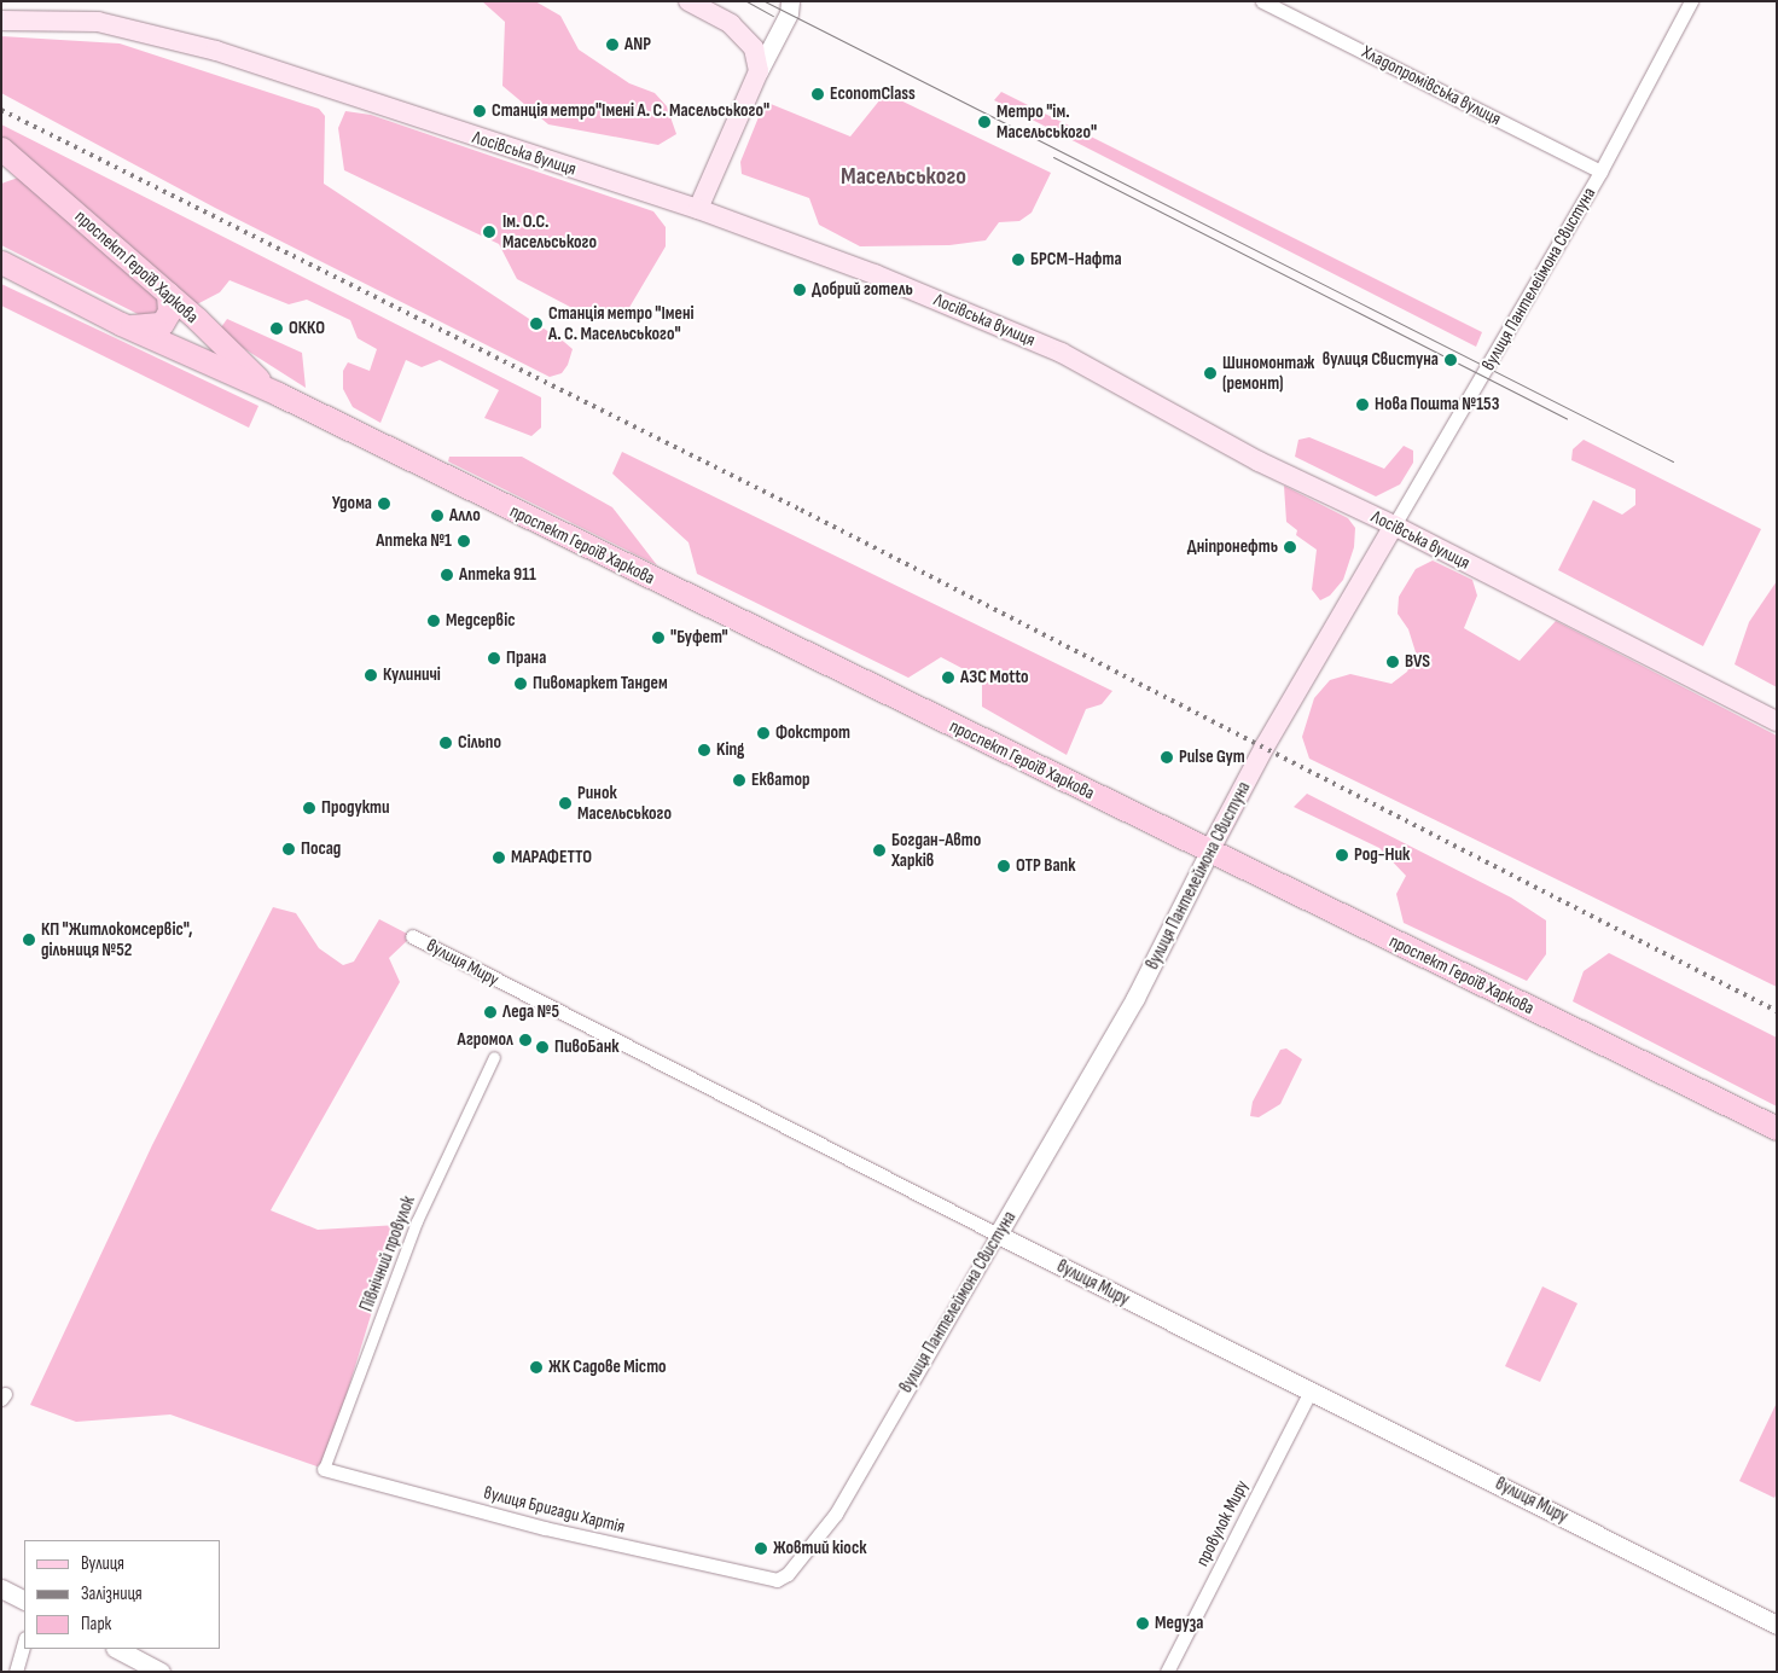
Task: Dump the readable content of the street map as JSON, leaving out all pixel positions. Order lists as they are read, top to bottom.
{
  "streets": {
    "main road": ["Лосівська вулиця", "проспект Героїв Харкова", "вулиця Пантелеймона Свистуна"],
    "street": [
      "Хладопромівська вулиця",
      "вулиця Миру",
      "Північний провулок",
      "вулиця Бригади Хартія",
      "провулок Миру"
    ]
  },
  "crossings": [
    ["Хладопромівська вулиця", "вулиця Пантелеймона Свистуна"],
    ["Лосівська вулиця", "вулиця Пантелеймона Свистуна"],
    ["проспект Героїв Харкова", "вулиця Пантелеймона Свистуна"],
    ["вулиця Пантелеймона Свистуна", "вулиця Миру"],
    ["вулиця Пантелеймона Свистуна", "вулиця Бригади Хартія"],
    ["вулиця Миру", "провулок Миру"],
    ["Північний провулок", "вулиця Бригади Хартія"]
  ],
  "districts": ["Масельського"],
  "places": [
    "ANP",
    "EconomClass",
    "Станція метро\"Імені А. С. Масельського\"",
    "Метро \"ім. Масельського\"",
    "Ім. О.С. Масельського",
    "БРСМ-Нафта",
    "Добрий готель",
    "Станція метро \"Імені А. С. Масельського\"",
    "ОККО",
    "вулиця Свистуна",
    "Шиномонтаж (ремонт)",
    "Нова Пошта №153",
    "Удома",
    "Алло",
    "Аптека №1",
    "Дніпронефть",
    "Аптека 911",
    "Медсервіс",
    "\"Буфет\"",
    "Прана",
    "BVS",
    "Кулиничі",
    "АЗС Motto",
    "Пивомаркет Тандем",
    "Фокстрот",
    "Сільпо",
    "King",
    "Pulse Gym",
    "Екватор",
    "Ринок Масельського",
    "Продукти",
    "Посад",
    "Богдан-Авто Харків",
    "Род-Ник",
    "МАРАФЕТТО",
    "OTP Bank",
    "КП \"Житлокомсервіс\", дільниця №52",
    "Леда №5",
    "Агромол",
    "ПивоБанк",
    "ЖК Садове Місто",
    "Жовтий кіоск",
    "Медуза"
  ],
  "legend": ["Вулиця", "Залізниця", "Парк"]
}
